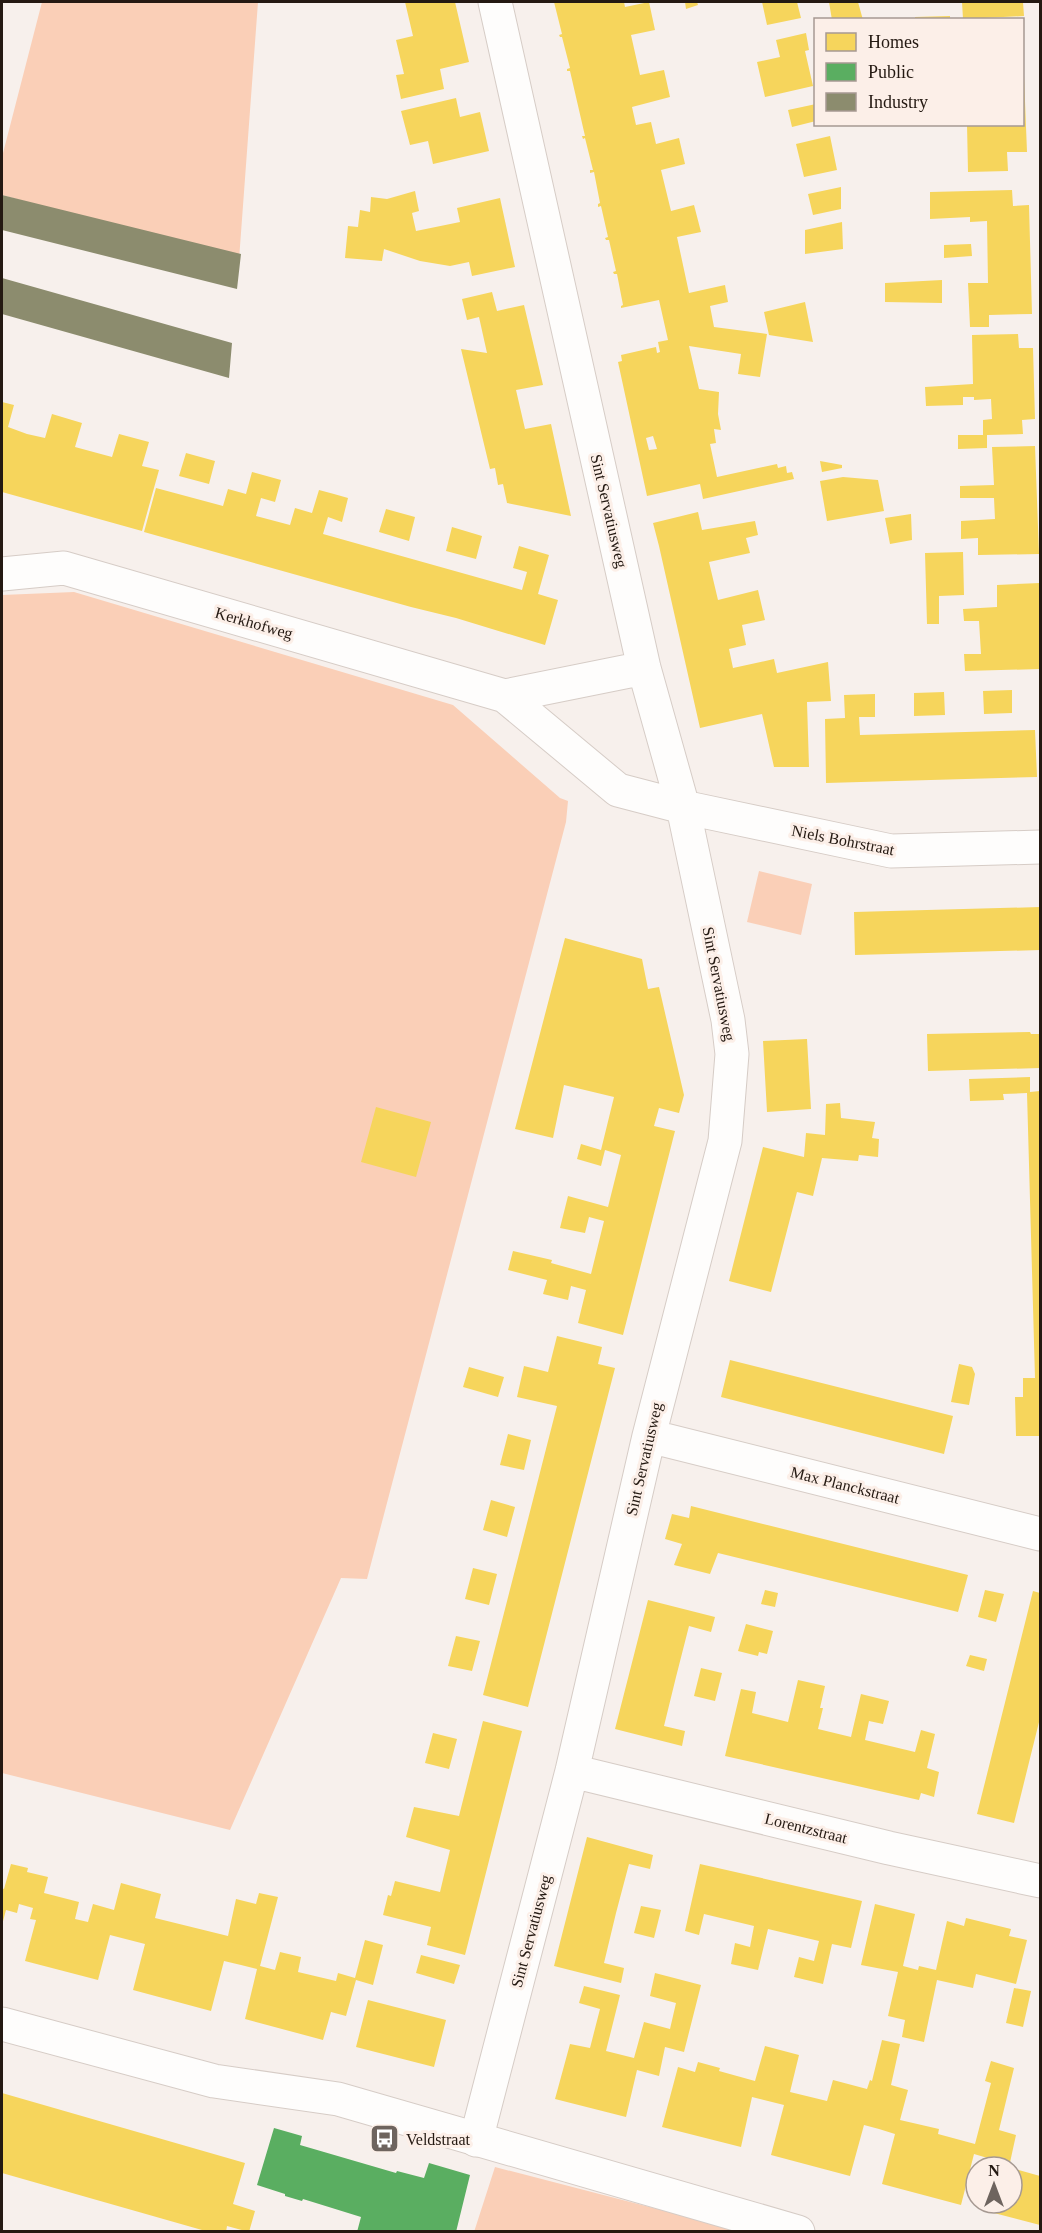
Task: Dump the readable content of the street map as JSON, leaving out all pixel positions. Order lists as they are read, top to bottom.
{
  "streets": {
    "street": [
      "Sint Servatiusweg",
      "Kerkhofweg",
      "Niels Bohrstraat",
      "Max Planckstraat",
      "Lorentzstraat"
    ]
  },
  "crossings": [
    ["Sint Servatiusweg", "Kerkhofweg"],
    ["Sint Servatiusweg", "Niels Bohrstraat"],
    ["Sint Servatiusweg", "Max Planckstraat"],
    ["Sint Servatiusweg", "Lorentzstraat"],
    ["Kerkhofweg", "Niels Bohrstraat"]
  ],
  "places": {
    "bus stop": ["Veldstraat"]
  },
  "legend": ["Homes", "Public", "Industry"],
  "north": "top"
}
